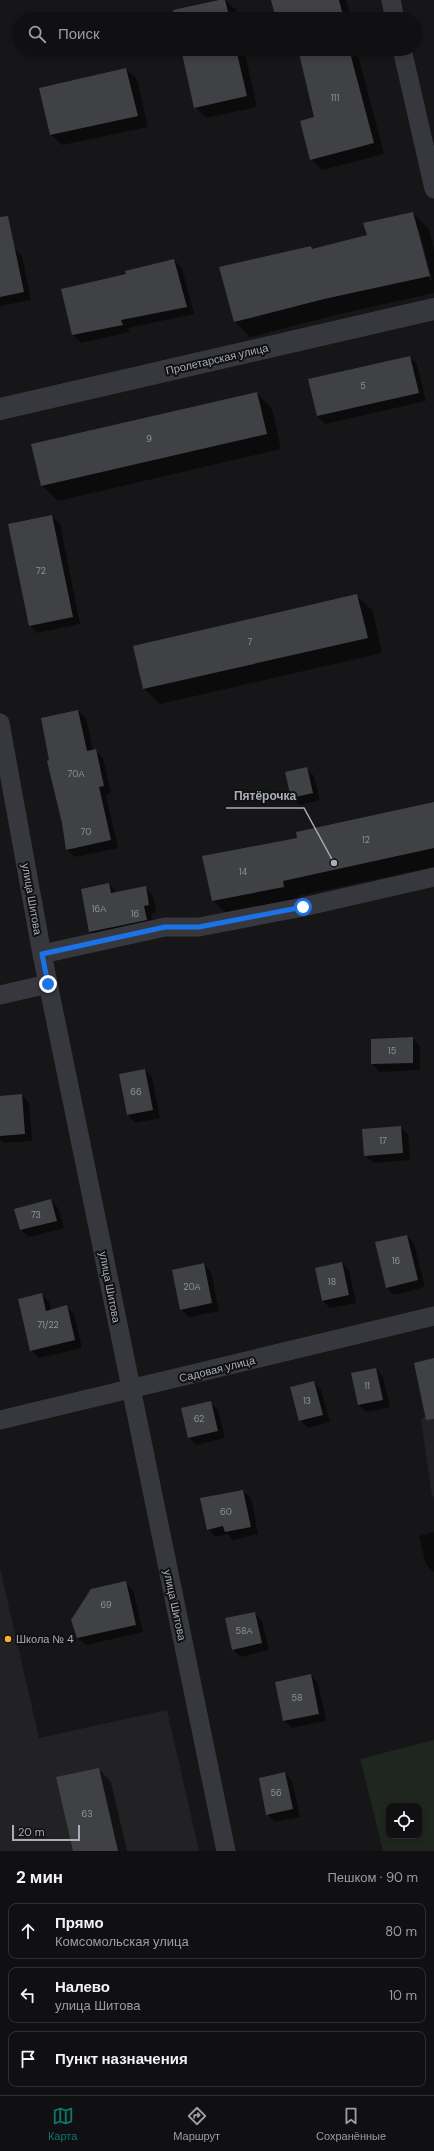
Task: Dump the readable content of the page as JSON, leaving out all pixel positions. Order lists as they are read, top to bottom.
{
  "streets": {
    "street": ["Пролетарская улица", "улица Шитова", "Садовая улица"]
  },
  "crossings": [
    ["улица Шитова", "Садовая улица"]
  ],
  "places": ["Пятёрочка", "Школа № 4"],
  "house_numbers": [
    "111",
    "5",
    "9",
    "72",
    "7",
    "70А",
    "70",
    "12",
    "14",
    "16А",
    "16",
    "15",
    "66",
    "17",
    "73",
    "16",
    "18",
    "20А",
    "71/22",
    "11",
    "13",
    "62",
    "60",
    "69",
    "58А",
    "58",
    "56",
    "63"
  ],
  "scale_bar": "20 m",
  "page": {
    "search": "Поиск",
    "scale": "20 m",
    "heading": ["2 мин", "Пешком · 90 m"],
    "list": [
      ["Прямо", "Комсомольская улица", "80 m"],
      ["Налево", "улица Шитова", "10 m"],
      "Пункт назначения"
    ],
    "nav": ["Карта", "Маршрут", "Сохранённые"]
  }
}
